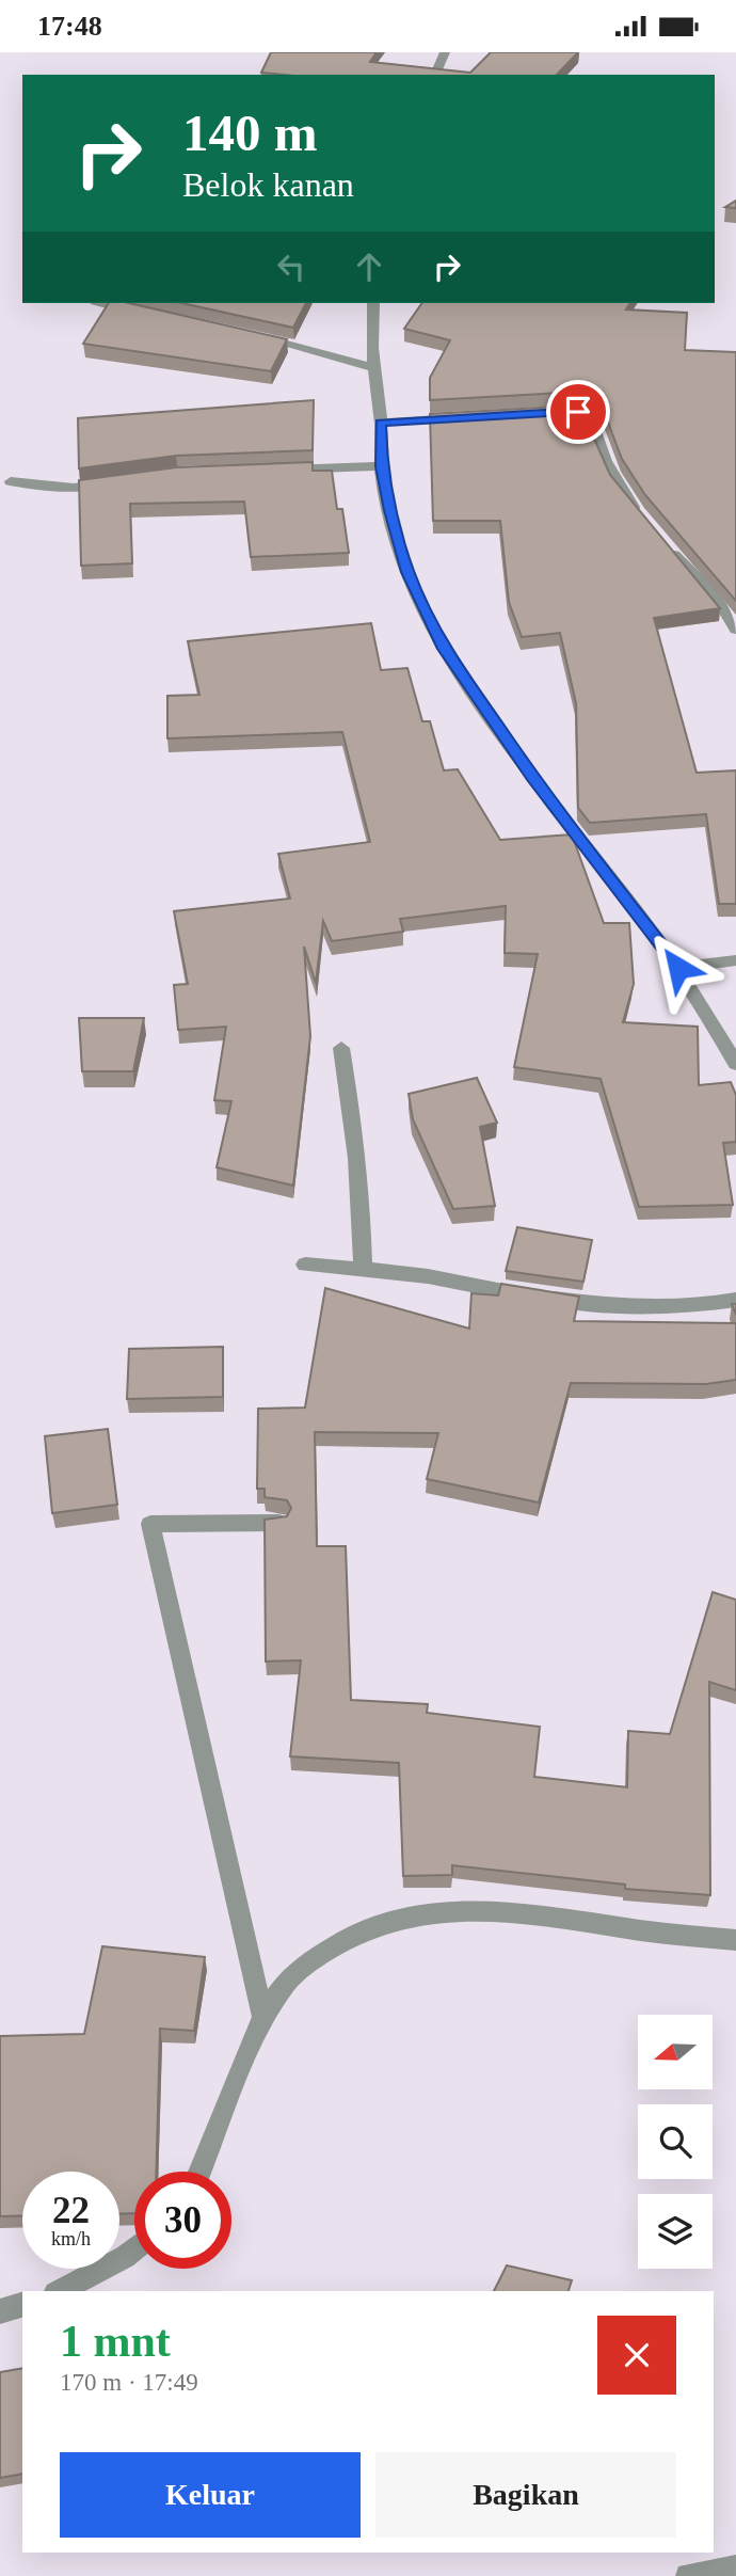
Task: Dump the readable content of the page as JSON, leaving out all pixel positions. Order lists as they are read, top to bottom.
{
  "north": "left",
  "page": {
    "status": "17:48",
    "turn": ["140 m", "Belok kanan"],
    "speed": "22 km/h",
    "limit": "30",
    "heading": ["1 mnt", "170 m · 17:49"],
    "buttons": ["Keluar", "Bagikan"]
  }
}
